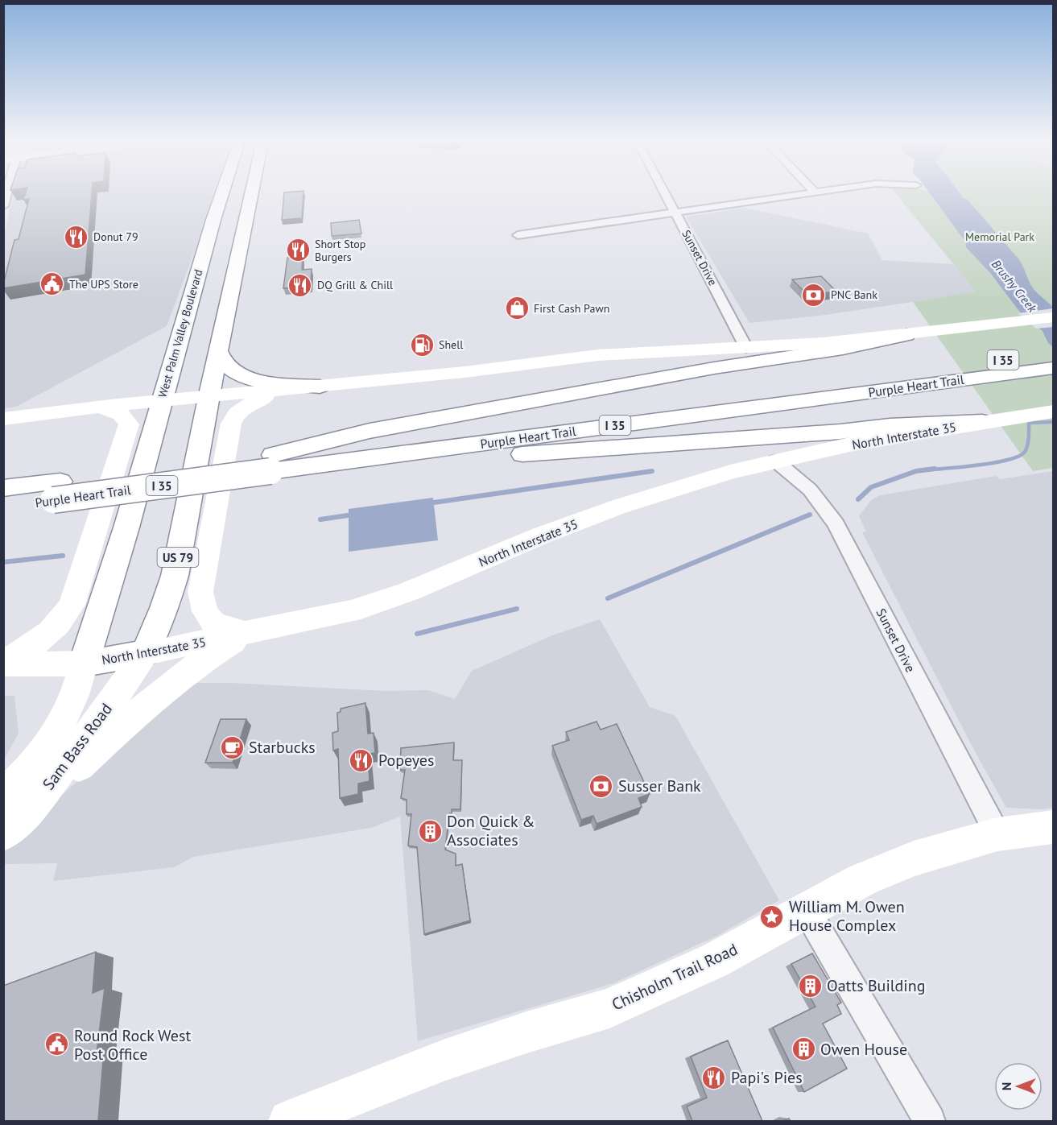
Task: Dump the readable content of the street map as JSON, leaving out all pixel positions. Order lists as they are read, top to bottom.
{
  "streets": {
    "highway": [
      "West Palm Valley Boulevard",
      "I 35",
      "Purple Heart Trail",
      "North Interstate 35",
      "US 79"
    ],
    "main road": ["Sam Bass Road", "Chisholm Trail Road"],
    "street": ["Sunset Drive"]
  },
  "crossings": [
    ["Sunset Drive", "North Interstate 35"],
    ["Sunset Drive", "Chisholm Trail Road"],
    ["West Palm Valley Boulevard", "North Interstate 35"],
    ["West Palm Valley Boulevard", "US 79"],
    ["West Palm Valley Boulevard", "Sam Bass Road"],
    ["North Interstate 35", "US 79"],
    ["North Interstate 35", "Sam Bass Road"],
    ["US 79", "Sam Bass Road"]
  ],
  "water": ["Brushy Creek"],
  "parks": ["Memorial Park"],
  "places": {
    "restaurant": [
      "Donut 79",
      "Short Stop Burgers",
      "DQ Grill & Chill",
      "Popeyes",
      "Papi's Pies"
    ],
    "public building": ["The UPS Store", "Round Rock West Post Office"],
    "bank": ["PNC Bank", "Susser Bank"],
    "shop": ["First Cash Pawn"],
    "fuel station": ["Shell"],
    "cafe": ["Starbucks"],
    "building": ["Don Quick & Associates", "Oatts Building", "Owen House"],
    "place": ["William M. Owen House Complex"]
  },
  "north": "left"
}
